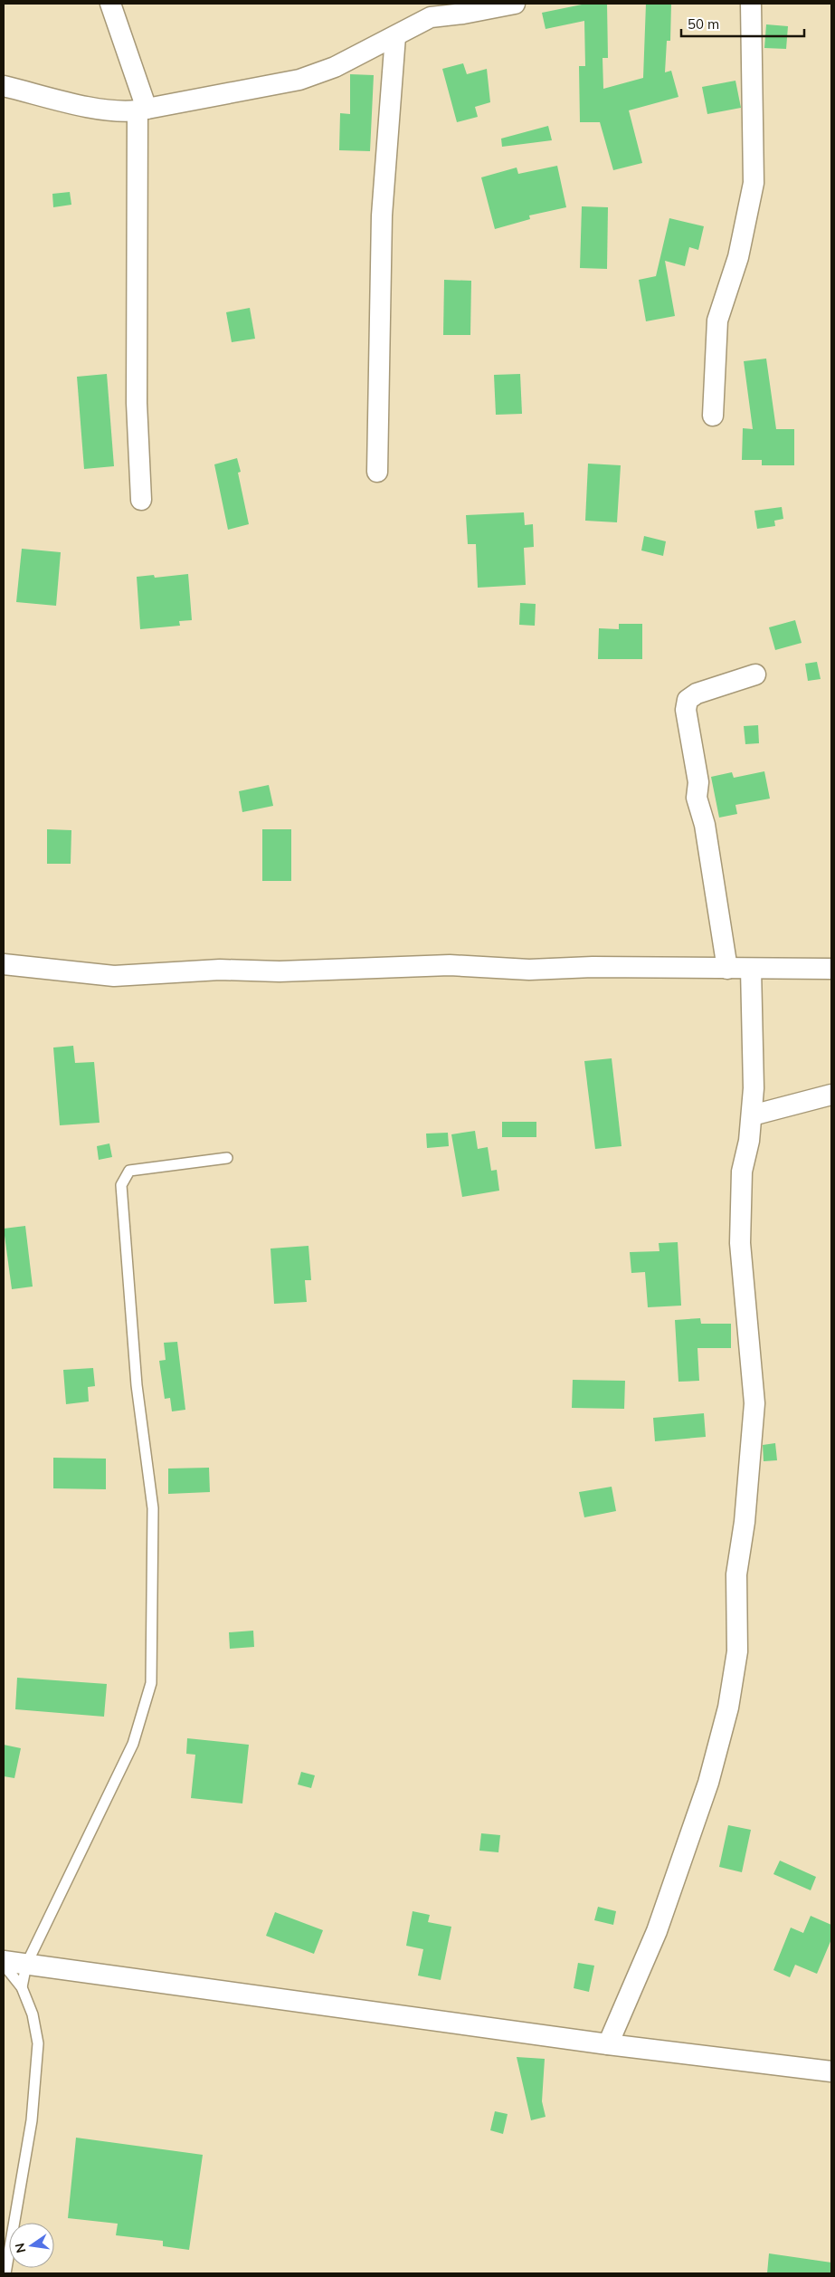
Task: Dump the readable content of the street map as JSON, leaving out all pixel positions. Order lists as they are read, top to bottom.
{
  "scale_bar": "50 m",
  "north": "left"
}
